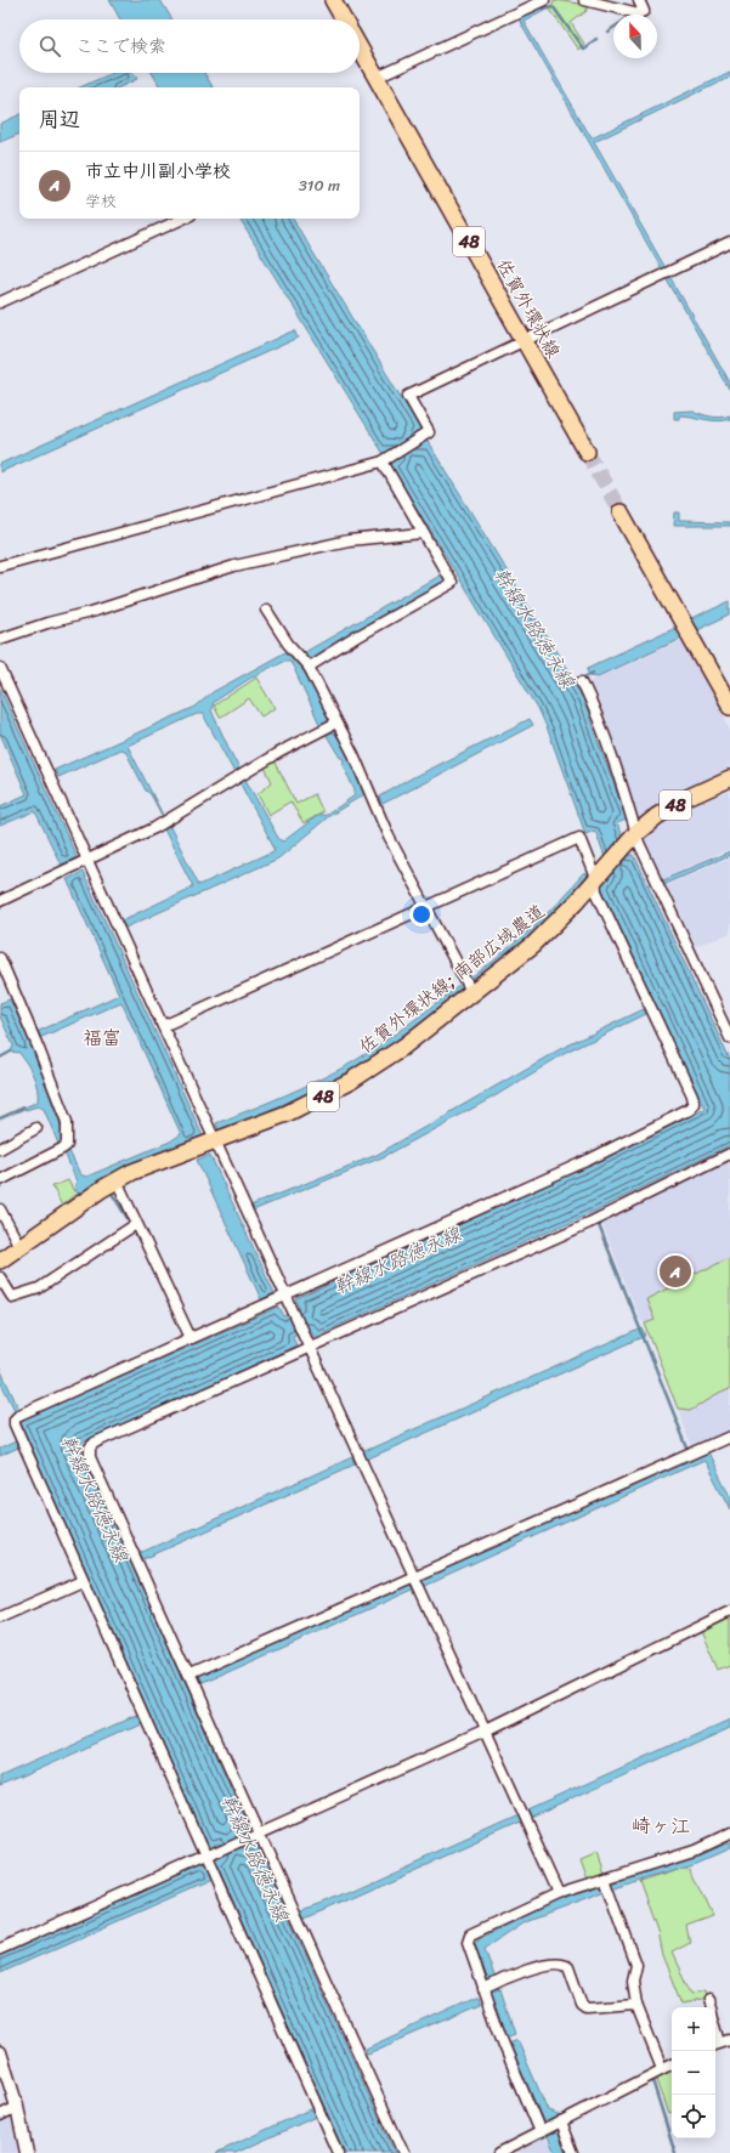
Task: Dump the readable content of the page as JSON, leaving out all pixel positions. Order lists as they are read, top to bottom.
{
  "streets": {
    "main road": ["48", "佐賀外環状線", "佐賀外環状線; 南部広域農道"]
  },
  "crossings": [
    ["48", "佐賀外環状線; 南部広域農道"]
  ],
  "districts": ["福富", "崎ヶ江"],
  "water": ["幹線水路徳永線"],
  "north": "top",
  "page": {
    "search": "ここで検索",
    "heading": "周辺",
    "list": [
      {
        "mark": "A",
        "name": "市立中川副小学校",
        "note": "学校",
        "value": "310 m"
      }
    ],
    "pins": "A",
    "map_buttons": ["+", "−"]
  }
}
